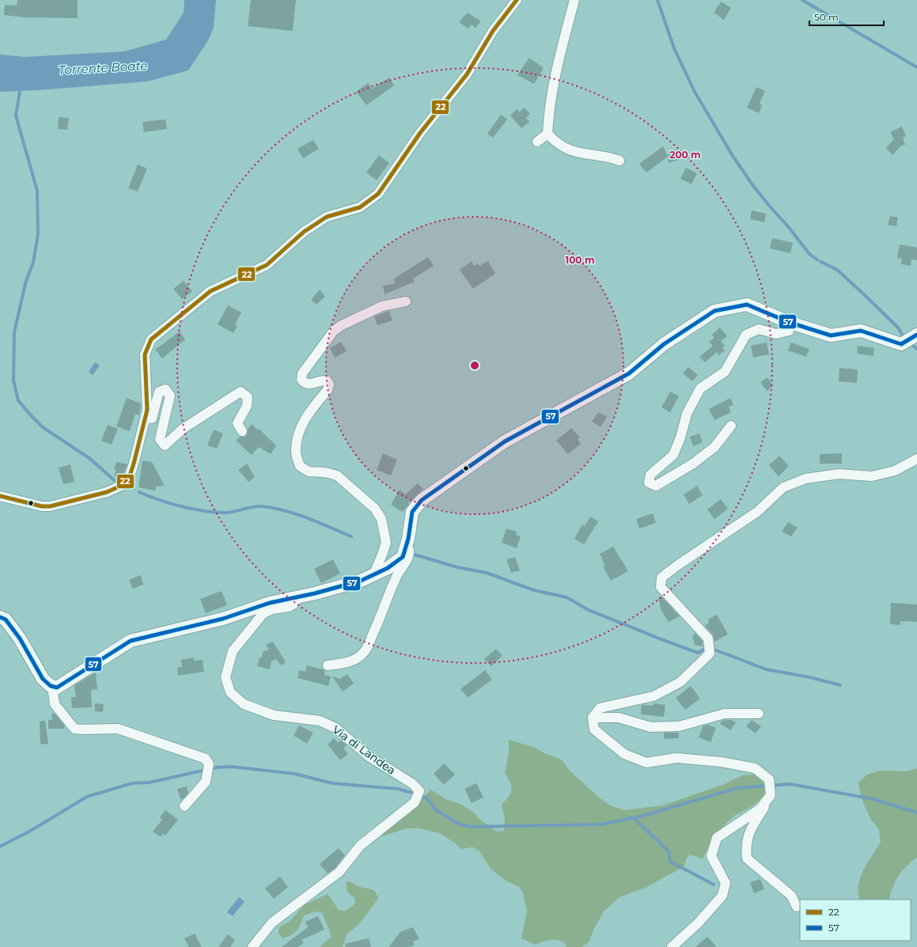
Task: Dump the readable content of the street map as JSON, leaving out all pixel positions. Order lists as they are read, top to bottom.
{
  "streets": {
    "street": ["Via di Landea"]
  },
  "water": ["Torrente Boate"],
  "lines": ["transit line 22", "transit line 57"],
  "legend": ["22", "57"],
  "scale_bar": "50 m",
  "rings": ["200 m", "100 m"]
}
